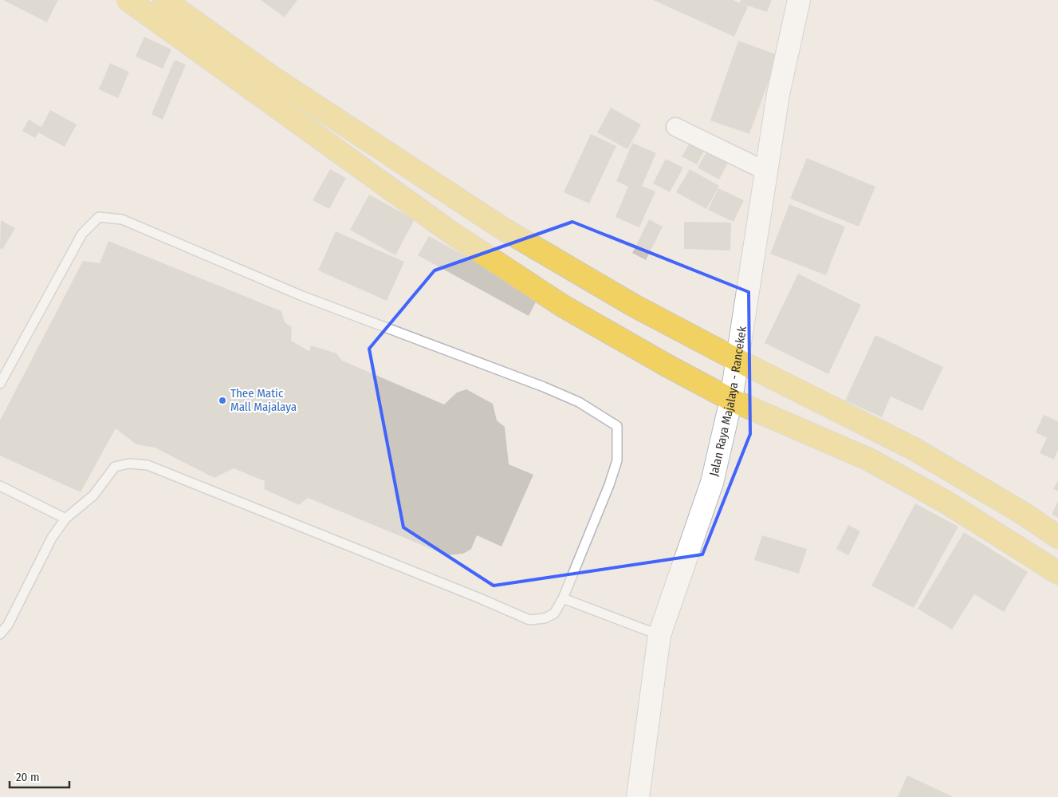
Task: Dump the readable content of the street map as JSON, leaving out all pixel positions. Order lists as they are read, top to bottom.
{
  "streets": {
    "main road": ["Jalan Raya Majalaya - Rancekek"]
  },
  "places": ["Thee Matic Mall Majalaya"],
  "scale_bar": "20 m"
}
